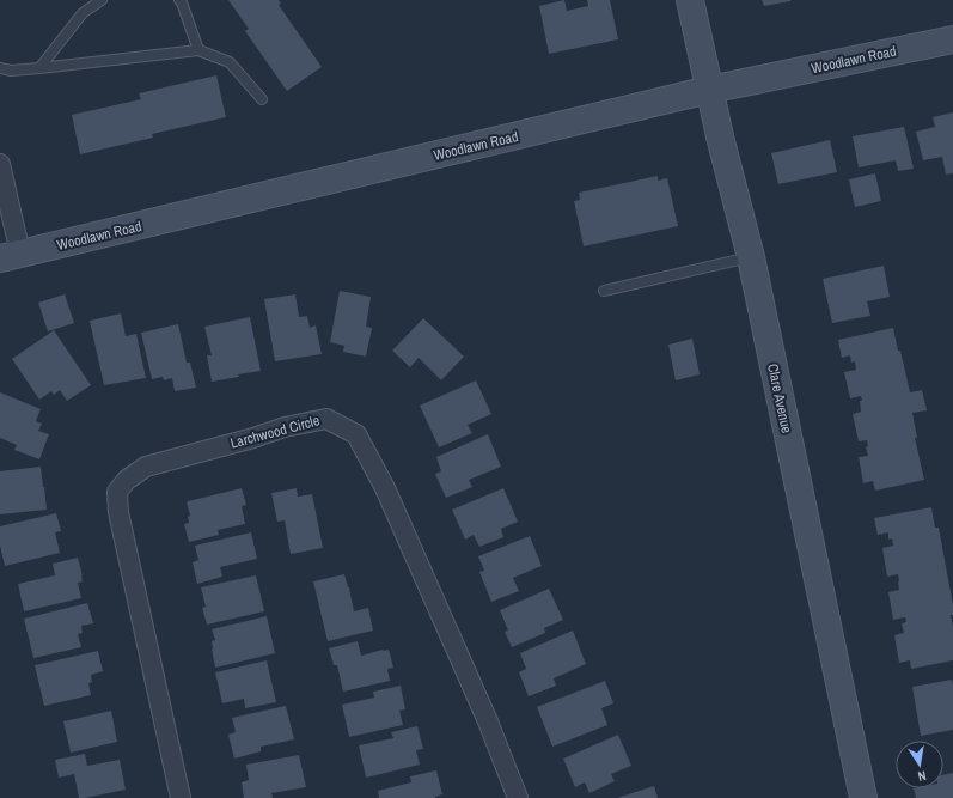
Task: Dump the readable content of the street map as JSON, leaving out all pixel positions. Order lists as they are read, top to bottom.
{
  "streets": {
    "main road": ["Woodlawn Road", "Clare Avenue"],
    "street": ["Larchwood Circle"]
  },
  "crossings": [
    ["Woodlawn Road", "Clare Avenue"]
  ],
  "north": "bottom"
}
